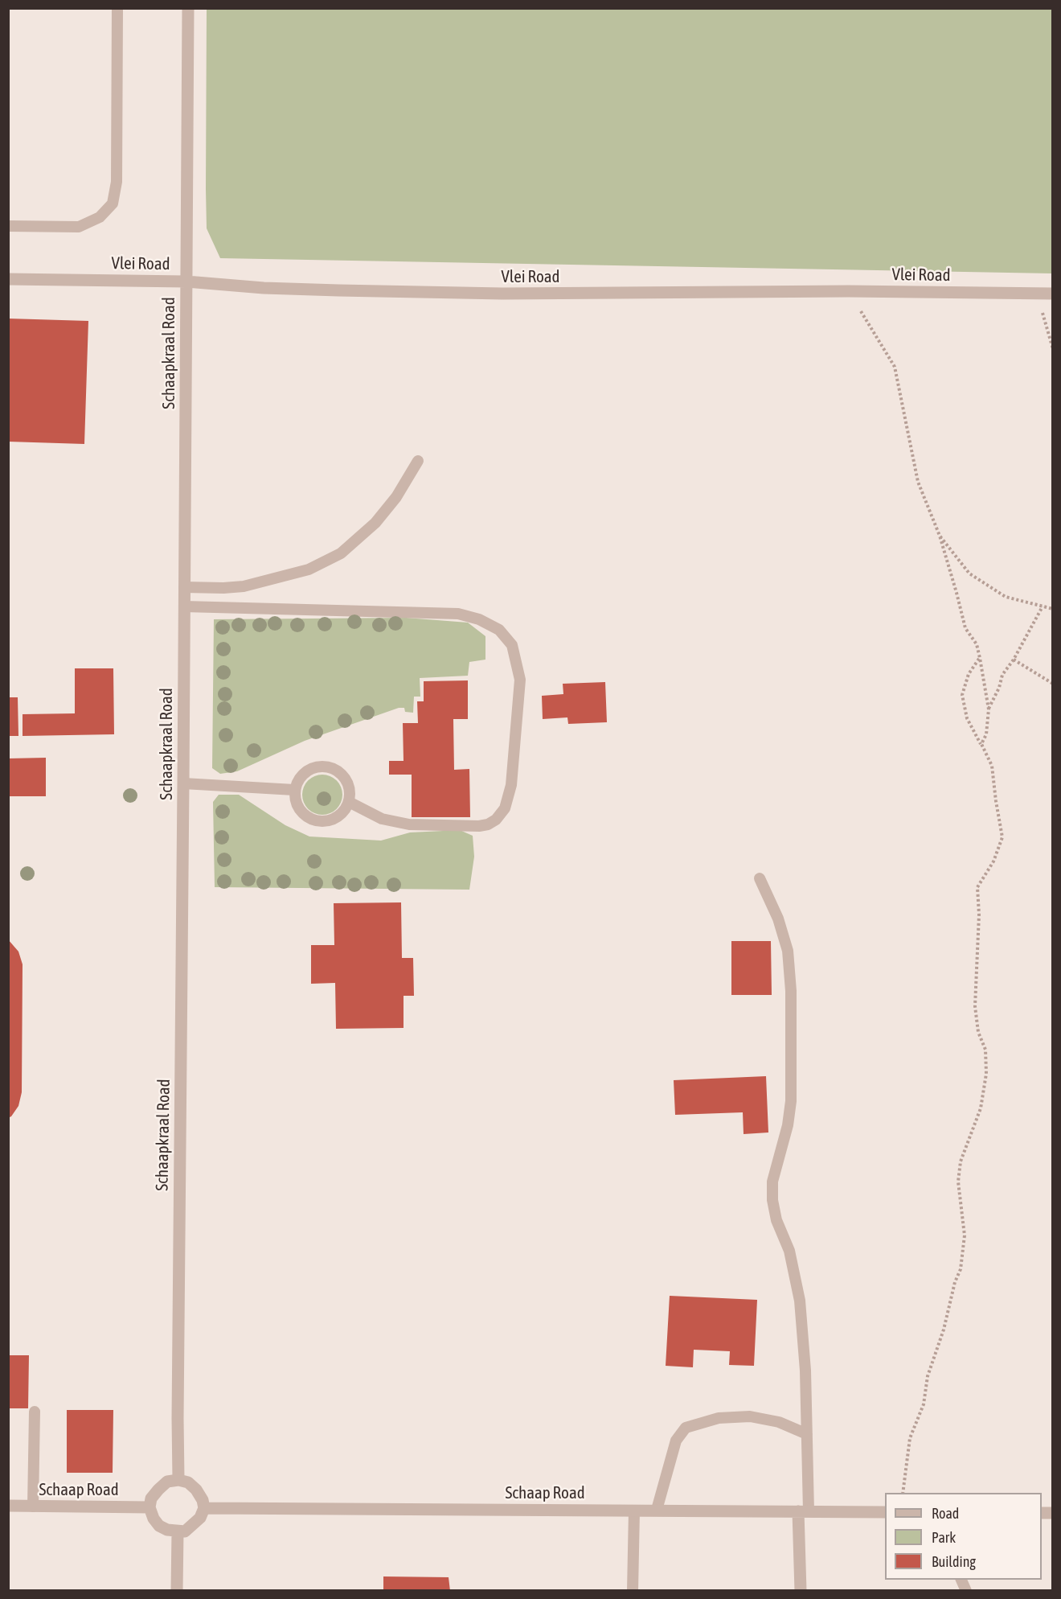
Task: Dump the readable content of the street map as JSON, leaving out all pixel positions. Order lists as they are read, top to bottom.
{
  "streets": {
    "street": ["Vlei Road", "Schaapkraal Road", "Schaap Road"]
  },
  "crossings": [
    ["Vlei Road", "Schaapkraal Road"],
    ["Schaapkraal Road", "Schaap Road"]
  ],
  "legend": ["Road", "Park", "Building"]
}
